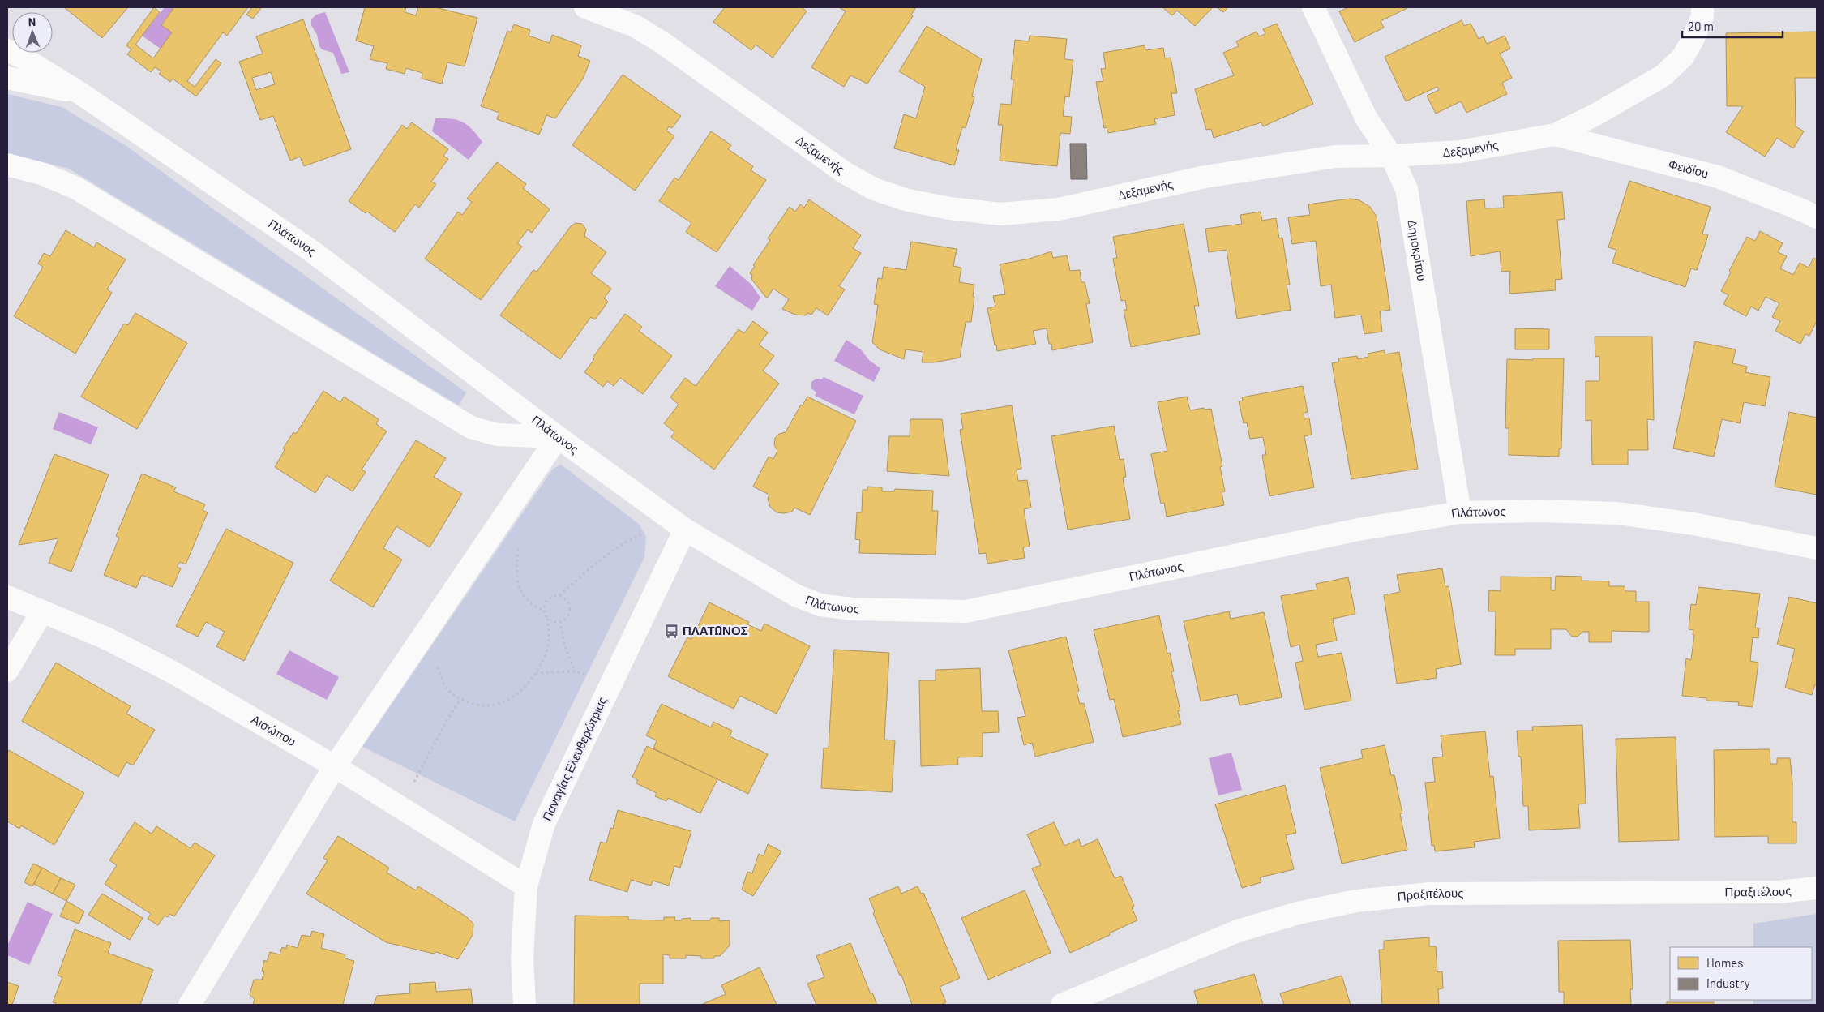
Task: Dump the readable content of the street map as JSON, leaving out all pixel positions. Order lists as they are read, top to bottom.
{
  "streets": {
    "street": [
      "Δεξαμενής",
      "Φειδίου",
      "Πλάτωνος",
      "Δημοκρίτου",
      "Αισώπου",
      "Παναγίας Ελευθερώτριας",
      "Πραξιτέλους"
    ]
  },
  "crossings": [
    ["Δεξαμενής", "Φειδίου"],
    ["Δεξαμενής", "Δημοκρίτου"],
    ["Πλάτωνος", "Δημοκρίτου"],
    ["Πλάτωνος", "Παναγίας Ελευθερώτριας"],
    ["Αισώπου", "Παναγίας Ελευθερώτριας"]
  ],
  "places": {
    "bus stop": ["ΠΛΑΤΩΝΟΣ"]
  },
  "legend": ["Homes", "Industry"],
  "scale_bar": "20 m",
  "north": "top"
}
